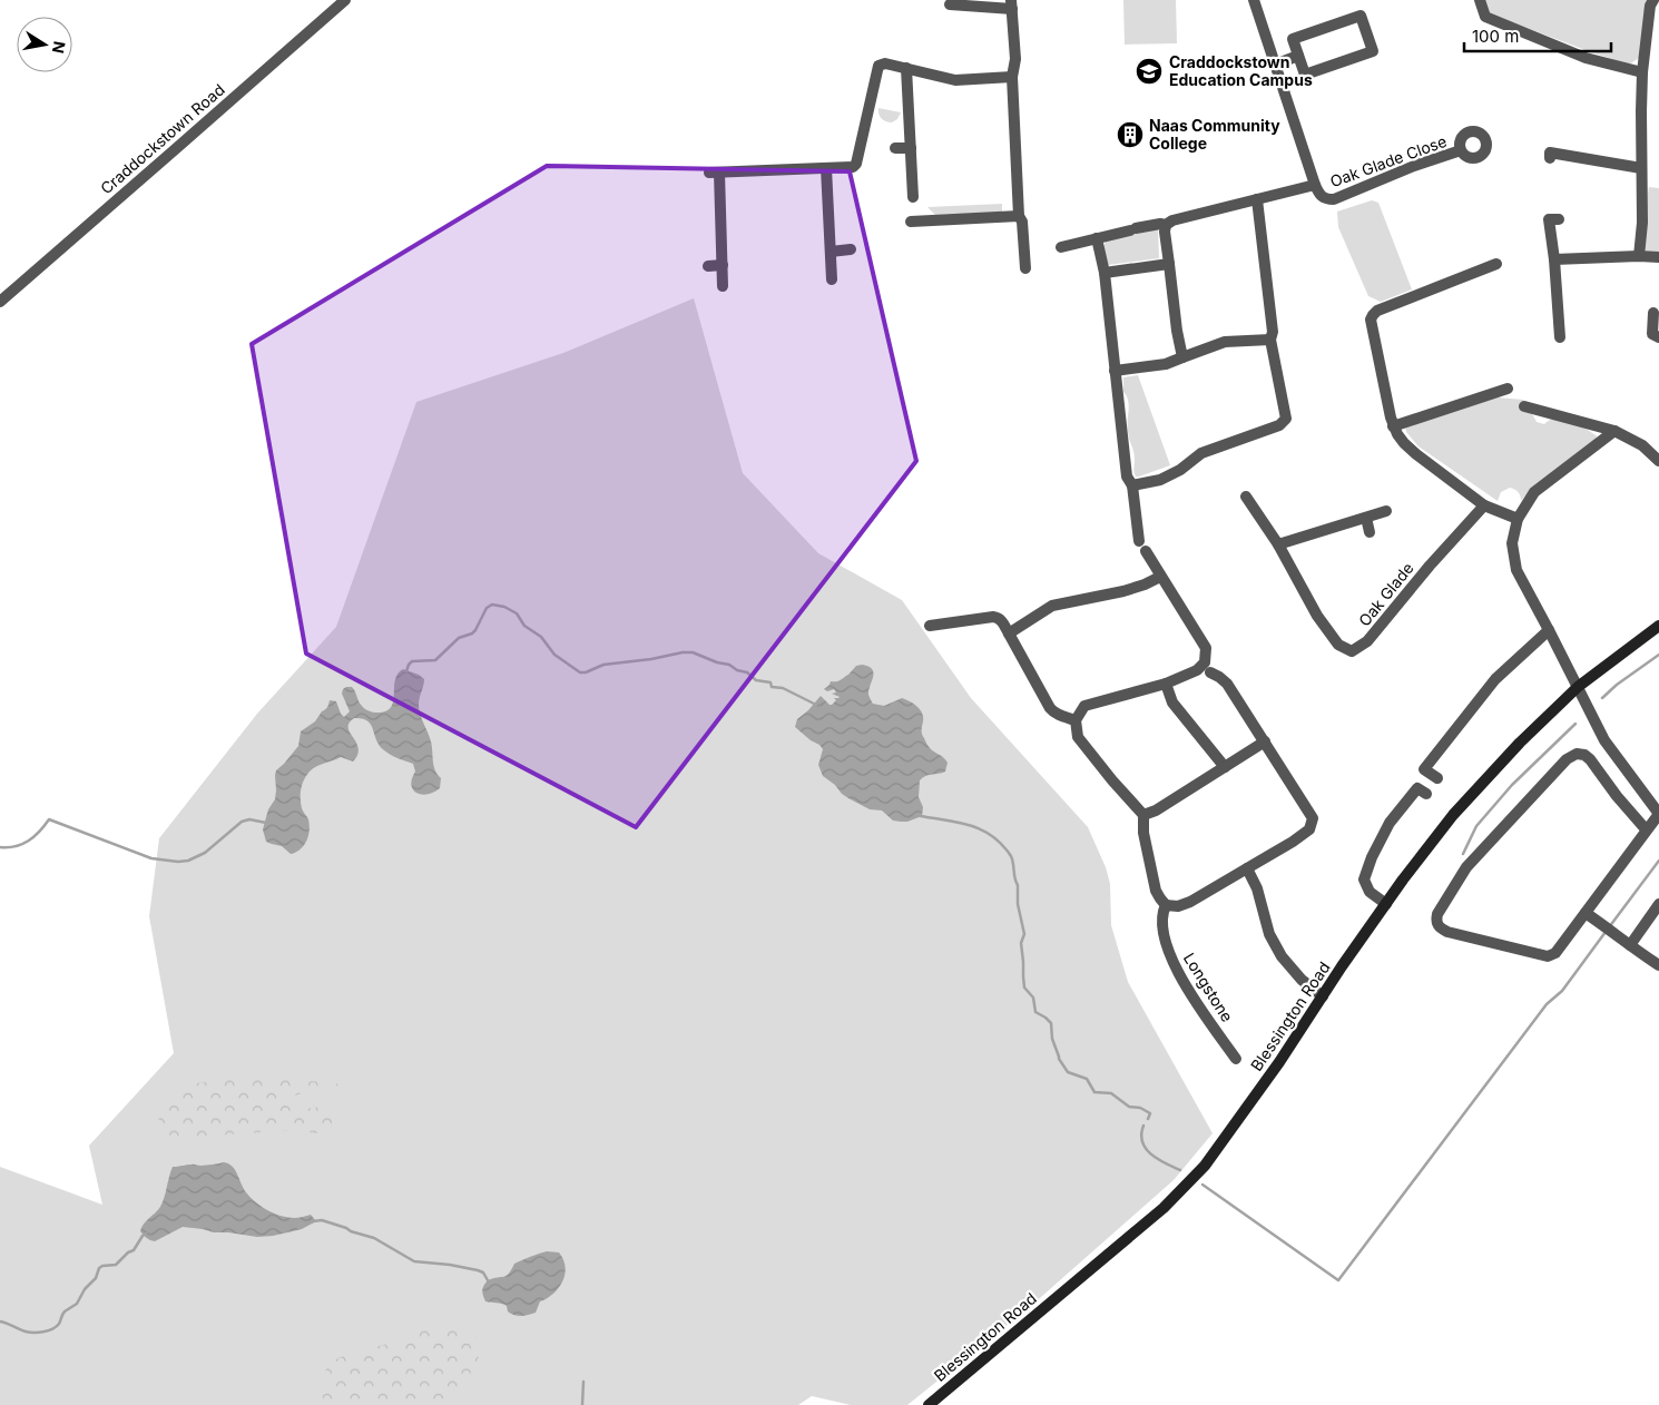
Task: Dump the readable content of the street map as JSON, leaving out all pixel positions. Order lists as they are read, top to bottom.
{
  "streets": {
    "main road": ["Blessington Road"],
    "street": [
      "Craddockstown Road",
      "Oak Glade Close",
      "Oak Glade",
      "Longstone"
    ]
  },
  "places": {
    "school or university": ["Craddockstown Education Campus"],
    "building": ["Naas Community College"]
  },
  "scale_bar": "100 m",
  "north": "right"
}
